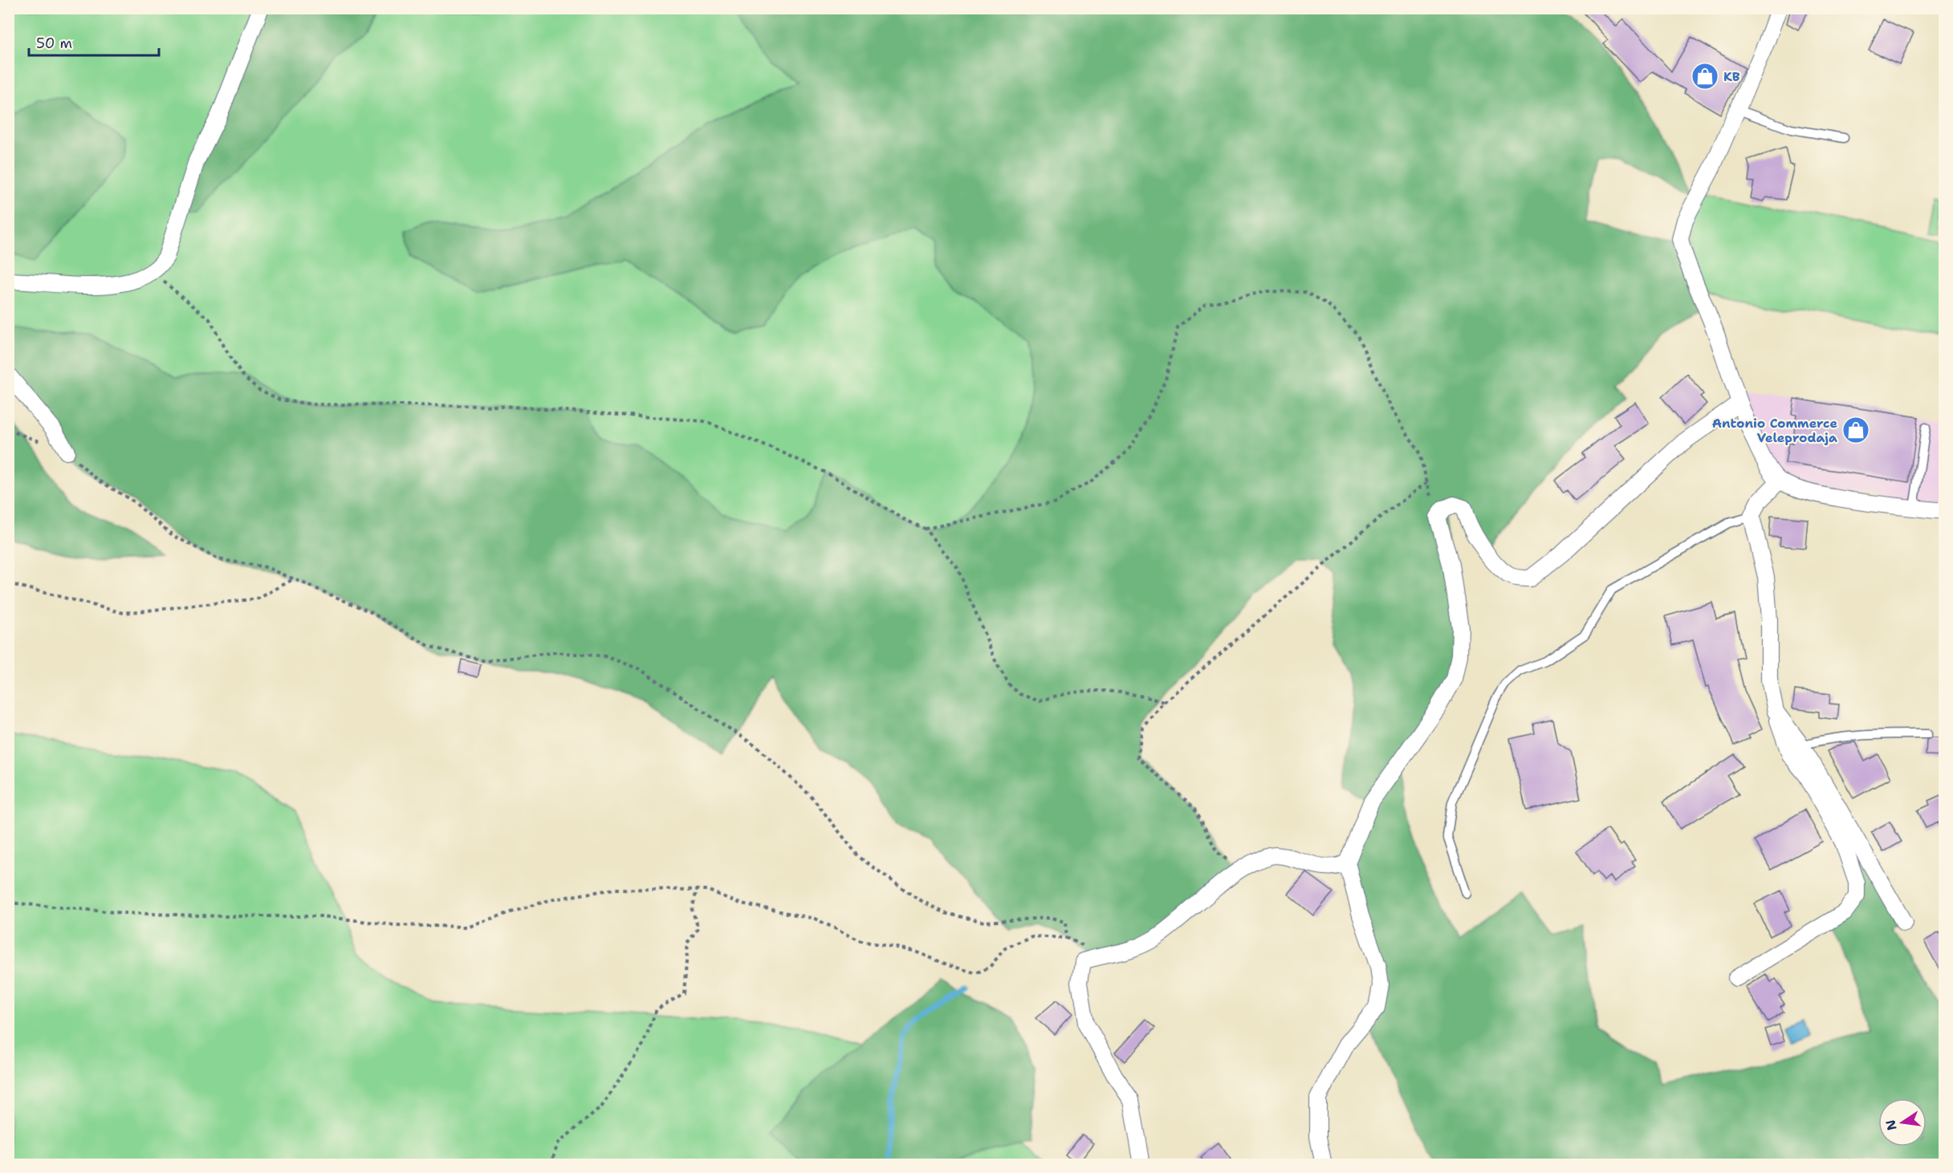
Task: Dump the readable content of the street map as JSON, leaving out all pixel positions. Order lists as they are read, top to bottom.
{
  "places": {
    "shop": ["KB", "Antonio Commerce Veleprodaja"]
  },
  "scale_bar": "50 m",
  "north": "left"
}
